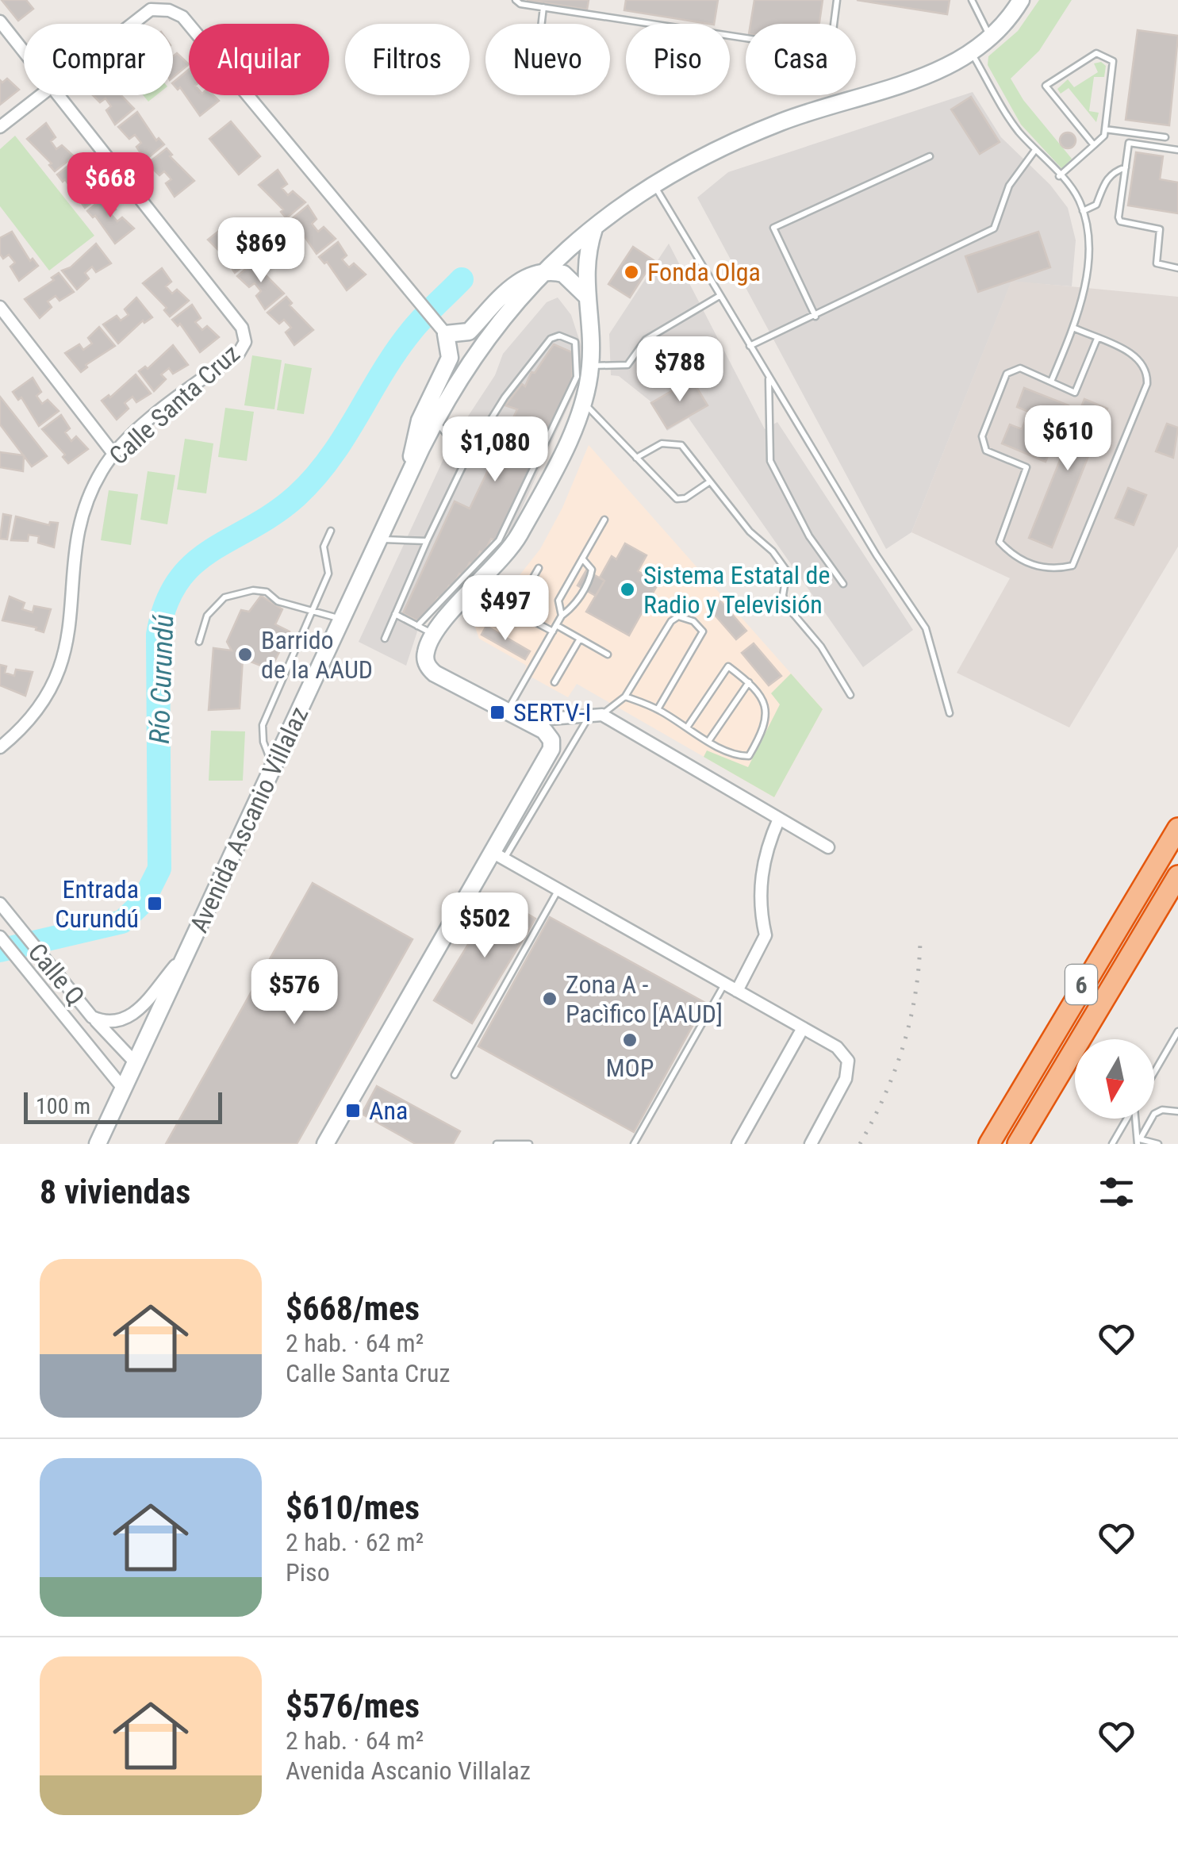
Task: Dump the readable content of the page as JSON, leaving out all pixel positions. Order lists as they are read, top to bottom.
{
  "streets": {
    "highway": ["6"],
    "main road": ["Avenida Ascanio Villalaz"],
    "street": ["Calle Santa Cruz", "Calle Q"]
  },
  "crossings": [
    ["Avenida Ascanio Villalaz", "Calle Q"]
  ],
  "water": ["Río Curundú"],
  "places": {
    "other": [
      "Fonda Olga",
      "Sistema Estatal de Radio y Televisión",
      "Barrido de la AAUD",
      "Zona A - Pacìfico [AAUD]",
      "MOP"
    ],
    "transit": ["SERTV-I", "Entrada Curundú", "Ana"]
  },
  "scale_bar": "100 m",
  "north": "bottom",
  "page": {
    "chip": [
      "Comprar",
      "Alquilar",
      "Filtros",
      "Nuevo",
      "Piso",
      "Casa"
    ],
    "price": [
      "$668",
      "$869",
      "$788",
      "$610",
      "$1,080",
      "$497",
      "$502",
      "$576"
    ],
    "scale": "100 m",
    "heading": "8 viviendas",
    "list": [
      {
        "name": "$668/mes",
        "note": "2 hab. · 64 m² · Calle Santa Cruz"
      },
      {
        "name": "$610/mes",
        "note": "2 hab. · 62 m² · Piso"
      },
      {
        "name": "$576/mes",
        "note": "2 hab. · 64 m² · Avenida Ascanio Villalaz"
      }
    ]
  }
}
